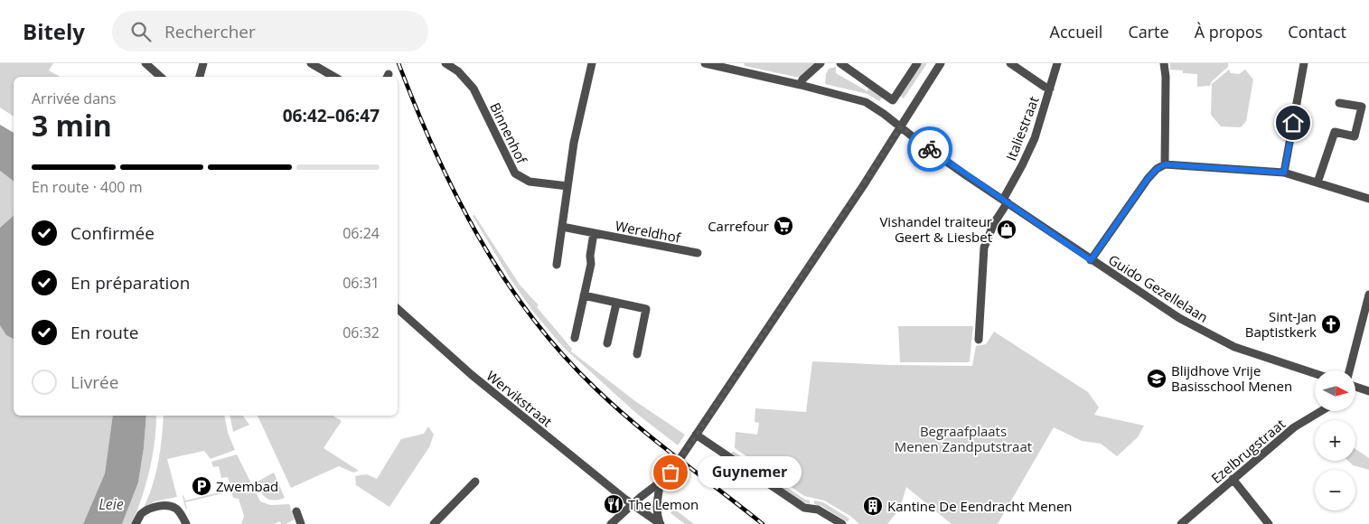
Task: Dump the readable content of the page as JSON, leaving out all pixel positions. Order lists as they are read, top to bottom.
{
  "streets": {
    "street": [
      "Italiestraat",
      "Binnenhof",
      "Wereldhof",
      "Guido Gezellelaan",
      "Wervikstraat",
      "Ezelbrugstraat"
    ]
  },
  "crossings": [
    ["Italiestraat", "Guido Gezellelaan"]
  ],
  "water": ["Leie"],
  "parks": ["Begraafplaats Menen Zandputstraat"],
  "places": {
    "supermarket": ["Carrefour"],
    "shop": ["Vishandel traiteur Geert & Liesbet"],
    "church": ["Sint-Jan Baptistkerk"],
    "school or university": ["Blijdhove Vrije Basisschool Menen"],
    "other": ["Guynemer"],
    "parking": ["Zwembad"],
    "restaurant": ["The Lemon"],
    "building": ["Kantine De Eendracht Menen"]
  },
  "north": "right",
  "page": {
    "header": "Bitely",
    "search": "Rechercher",
    "nav": [
      "Accueil",
      "Carte",
      "À propos",
      "Contact"
    ],
    "heading": ["3 min", "Arrivée dans", "06:42–06:47"],
    "bar": "En route · 400 m",
    "list": [
      ["Confirmée", "06:24"],
      ["En préparation", "06:31"],
      ["En route", "06:32"],
      "Livrée"
    ],
    "map_buttons": ["+", "−"],
    "bubble": "Guynemer"
  }
}
